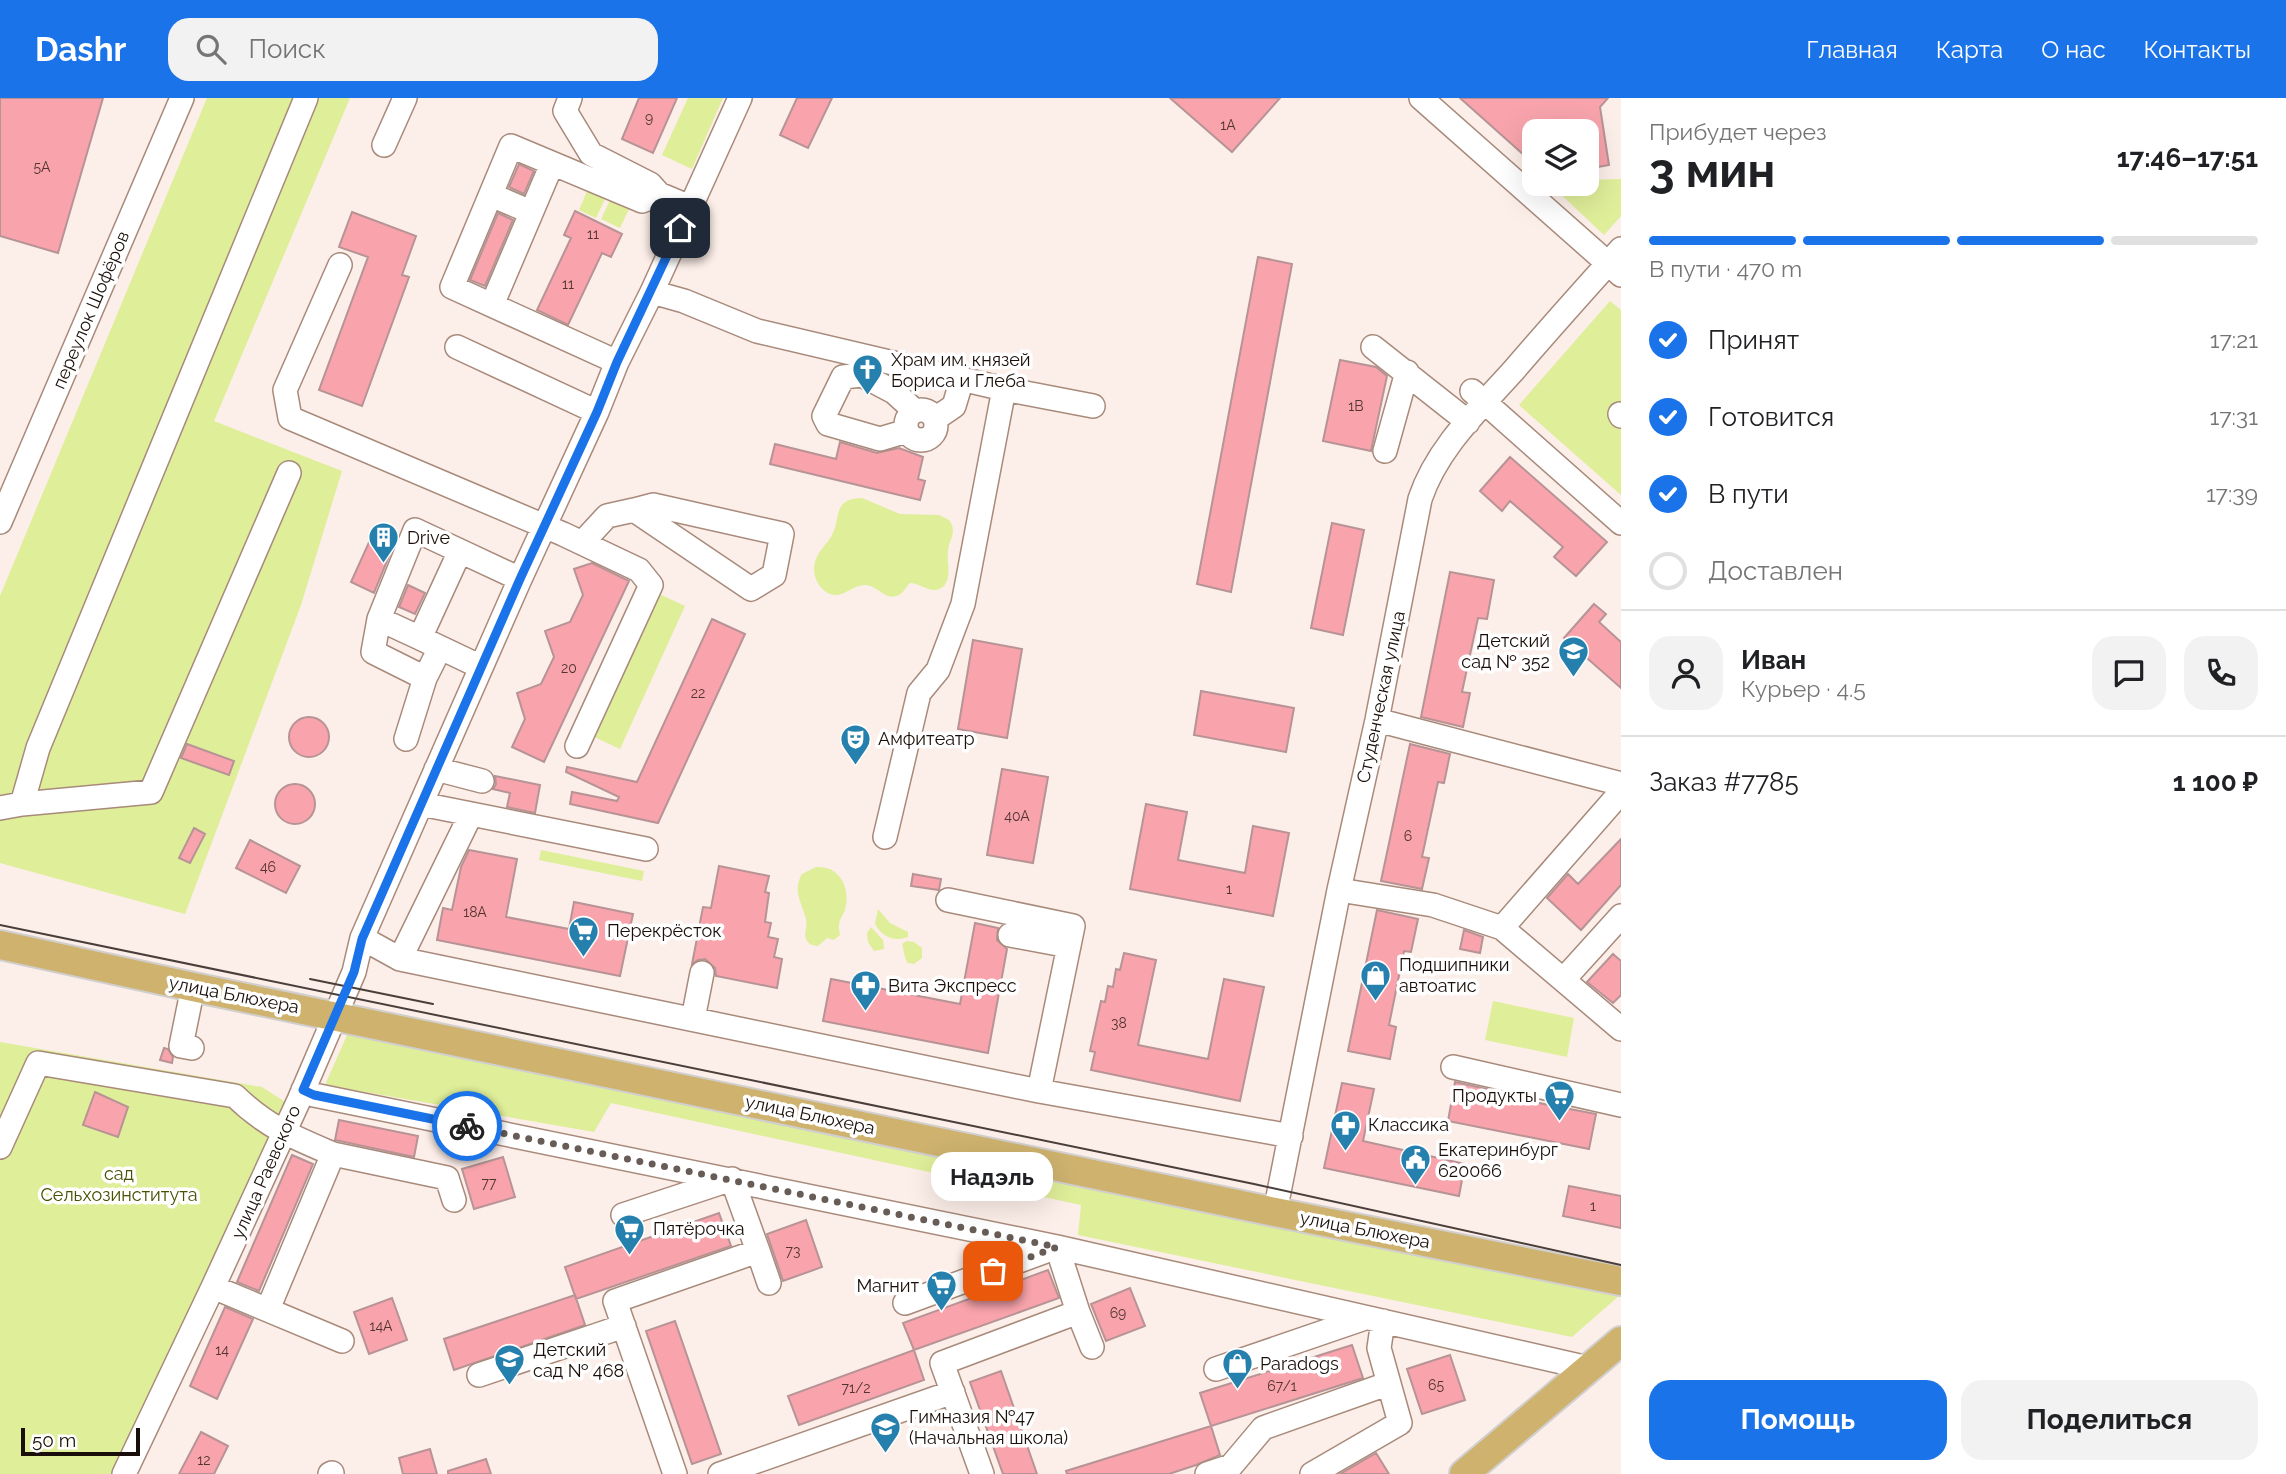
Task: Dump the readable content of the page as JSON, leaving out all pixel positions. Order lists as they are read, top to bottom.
{
  "streets": {
    "main road": ["улица Блюхера"],
    "street": ["переулок Шофёров", "Студенческая улица", "улица Раевского"]
  },
  "crossings": [
    ["Студенческая улица", "улица Блюхера"],
    ["улица Блюхера", "улица Раевского"]
  ],
  "parks": ["сад Сельхозинститута"],
  "places": {
    "church": ["Храм им. князей Бориса и Глеба"],
    "building": ["Drive"],
    "school or university": ["Детский сад № 352", "Детский сад № 468", "Гимназия №47 (Начальная школа)"],
    "theatre": ["Амфитеатр"],
    "supermarket": [
      "Перекрёсток",
      "Продукты",
      "Пятёрочка",
      "Магнит"
    ],
    "shop": ["Подшипники автоатис", "Paradogs"],
    "pharmacy": ["Вита Экспресс", "Классика"],
    "public building": ["Екатеринбург 620066"],
    "other": ["Надэль"]
  },
  "house_numbers": [
    "9",
    "1А",
    "5А",
    "11",
    "11",
    "1В",
    "20",
    "22",
    "40А",
    "6",
    "46",
    "1",
    "18А",
    "38",
    "77",
    "1",
    "73",
    "69",
    "14А",
    "14",
    "65",
    "67/1",
    "71/2",
    "12"
  ],
  "scale_bar": "50 m",
  "page": {
    "header": "Dashr",
    "search": "Поиск",
    "nav": [
      "Главная",
      "Карта",
      "О нас",
      "Контакты"
    ],
    "heading": ["3 мин", "Прибудет через", "17:46–17:51"],
    "panel": [
      "Иван",
      "Курьер · 4.5",
      "Заказ #7785",
      "1 100 ₽"
    ],
    "bar": "В пути · 470 m",
    "list": [
      ["Принят", "17:21"],
      ["Готовится", "17:31"],
      ["В пути", "17:39"],
      "Доставлен"
    ],
    "bubble": "Надэль",
    "buttons": ["Помощь", "Поделиться"],
    "scale": "50 m"
  }
}
